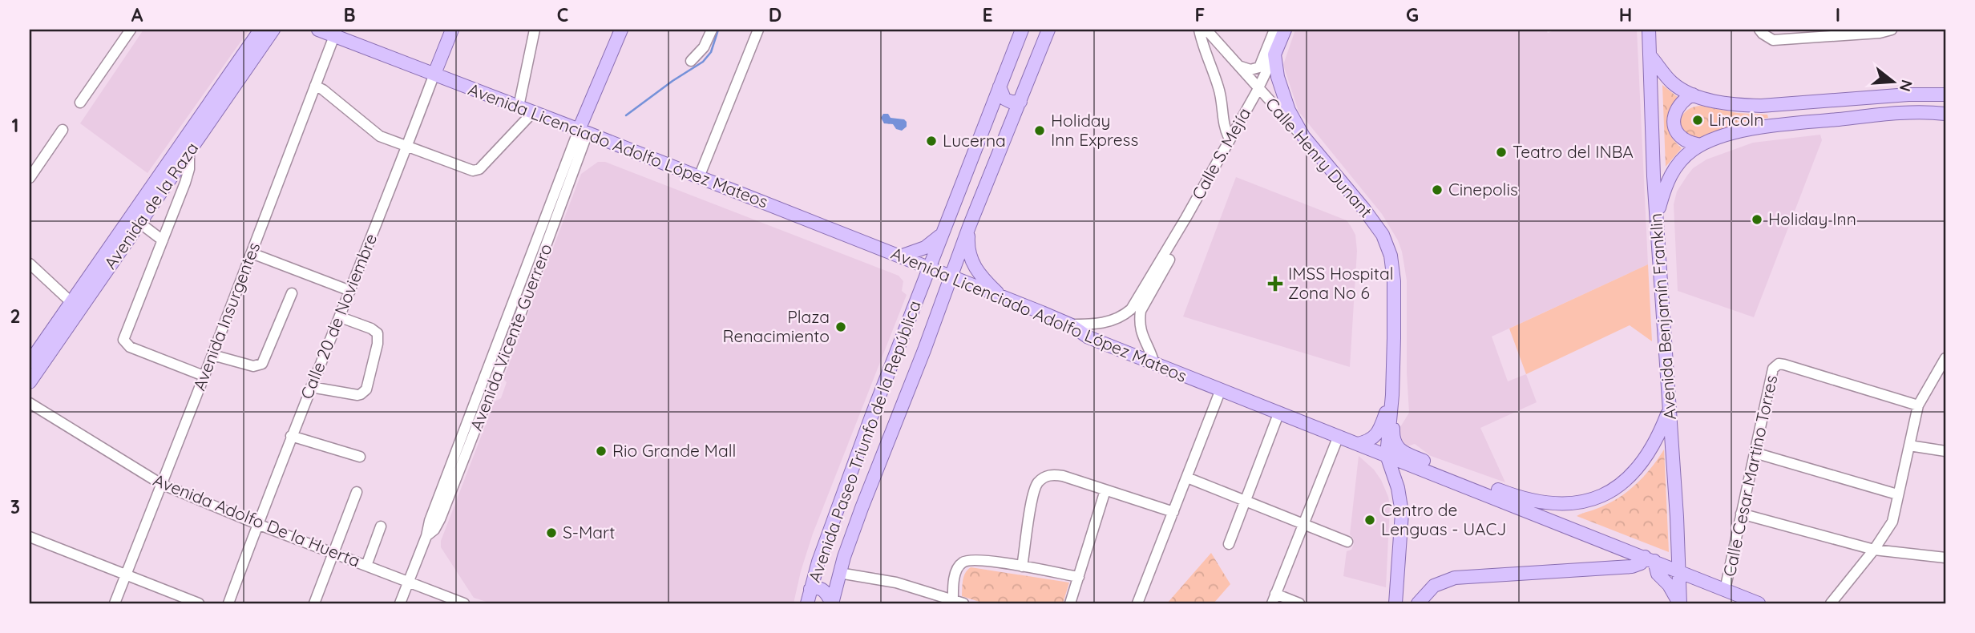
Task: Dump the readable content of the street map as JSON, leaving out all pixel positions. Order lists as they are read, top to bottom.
{
  "streets": {
    "main road": [
      "Avenida Licenciado Adolfo López Mateos",
      "Calle S. Mejía",
      "Calle Henry Dunant",
      "Avenida de la Raza",
      "Calle 20 de Noviembre",
      "Avenida Benjamín Franklin",
      "Avenida Paseo Triunfo de la República"
    ],
    "street": [
      "Avenida Insurgentes",
      "Avenida Vicente Guerrero",
      "Calle Cesar Martino Torres",
      "Avenida Adolfo De la Huerta"
    ]
  },
  "crossings": [
    ["Avenida Licenciado Adolfo López Mateos", "Calle S. Mejía"],
    ["Avenida Licenciado Adolfo López Mateos", "Calle Henry Dunant"],
    ["Avenida Licenciado Adolfo López Mateos", "Avenida Insurgentes"],
    ["Avenida Licenciado Adolfo López Mateos", "Calle 20 de Noviembre"],
    ["Avenida Licenciado Adolfo López Mateos", "Avenida Benjamín Franklin"],
    ["Avenida Licenciado Adolfo López Mateos", "Avenida Vicente Guerrero"],
    ["Avenida Licenciado Adolfo López Mateos", "Avenida Paseo Triunfo de la República"],
    ["Avenida Licenciado Adolfo López Mateos", "Calle Cesar Martino Torres"],
    ["Calle S. Mejía", "Calle Henry Dunant"],
    ["Avenida Insurgentes", "Avenida Adolfo De la Huerta"],
    ["Calle 20 de Noviembre", "Avenida Adolfo De la Huerta"],
    ["Avenida Vicente Guerrero", "Avenida Adolfo De la Huerta"]
  ],
  "places": {
    "other": [
      "Lincoln",
      "Holiday Inn Express",
      "Lucerna",
      "Teatro del INBA",
      "Cinepolis",
      "Holiday Inn",
      "Plaza Renacimiento",
      "Rio Grande Mall",
      "Centro de Lenguas - UACJ",
      "S-Mart"
    ],
    "health": ["IMSS Hospital Zona No 6"]
  },
  "north": "right",
  "grid": {
    "columns": [
      "A",
      "B",
      "C",
      "D",
      "E",
      "F",
      "G",
      "H",
      "I"
    ],
    "rows": ["1", "2", "3"]
  }
}
